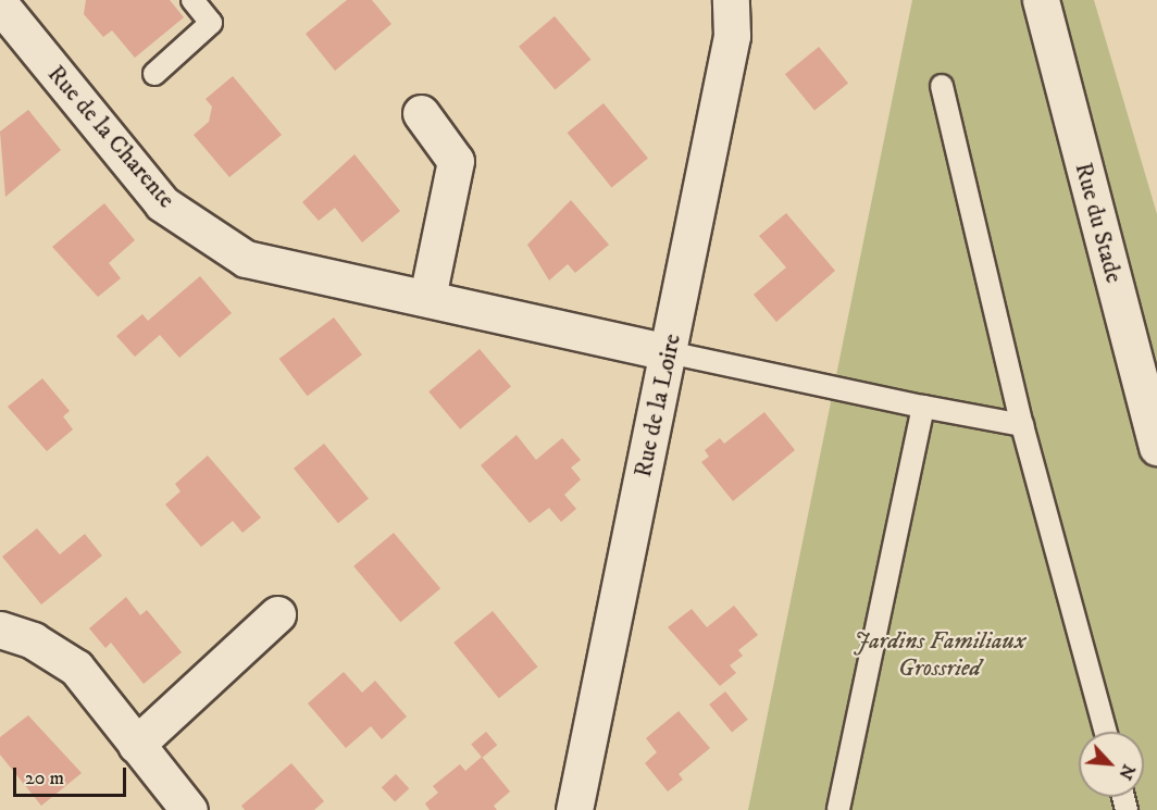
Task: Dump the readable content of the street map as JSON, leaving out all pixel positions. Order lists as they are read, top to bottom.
{
  "streets": {
    "street": ["Rue de la Charente", "Rue du Stade", "Rue de la Loire"]
  },
  "crossings": [
    ["Rue de la Charente", "Rue de la Loire"]
  ],
  "parks": ["Jardins Familiaux Grossried"],
  "scale_bar": "20 m",
  "north": "bottom right"
}
